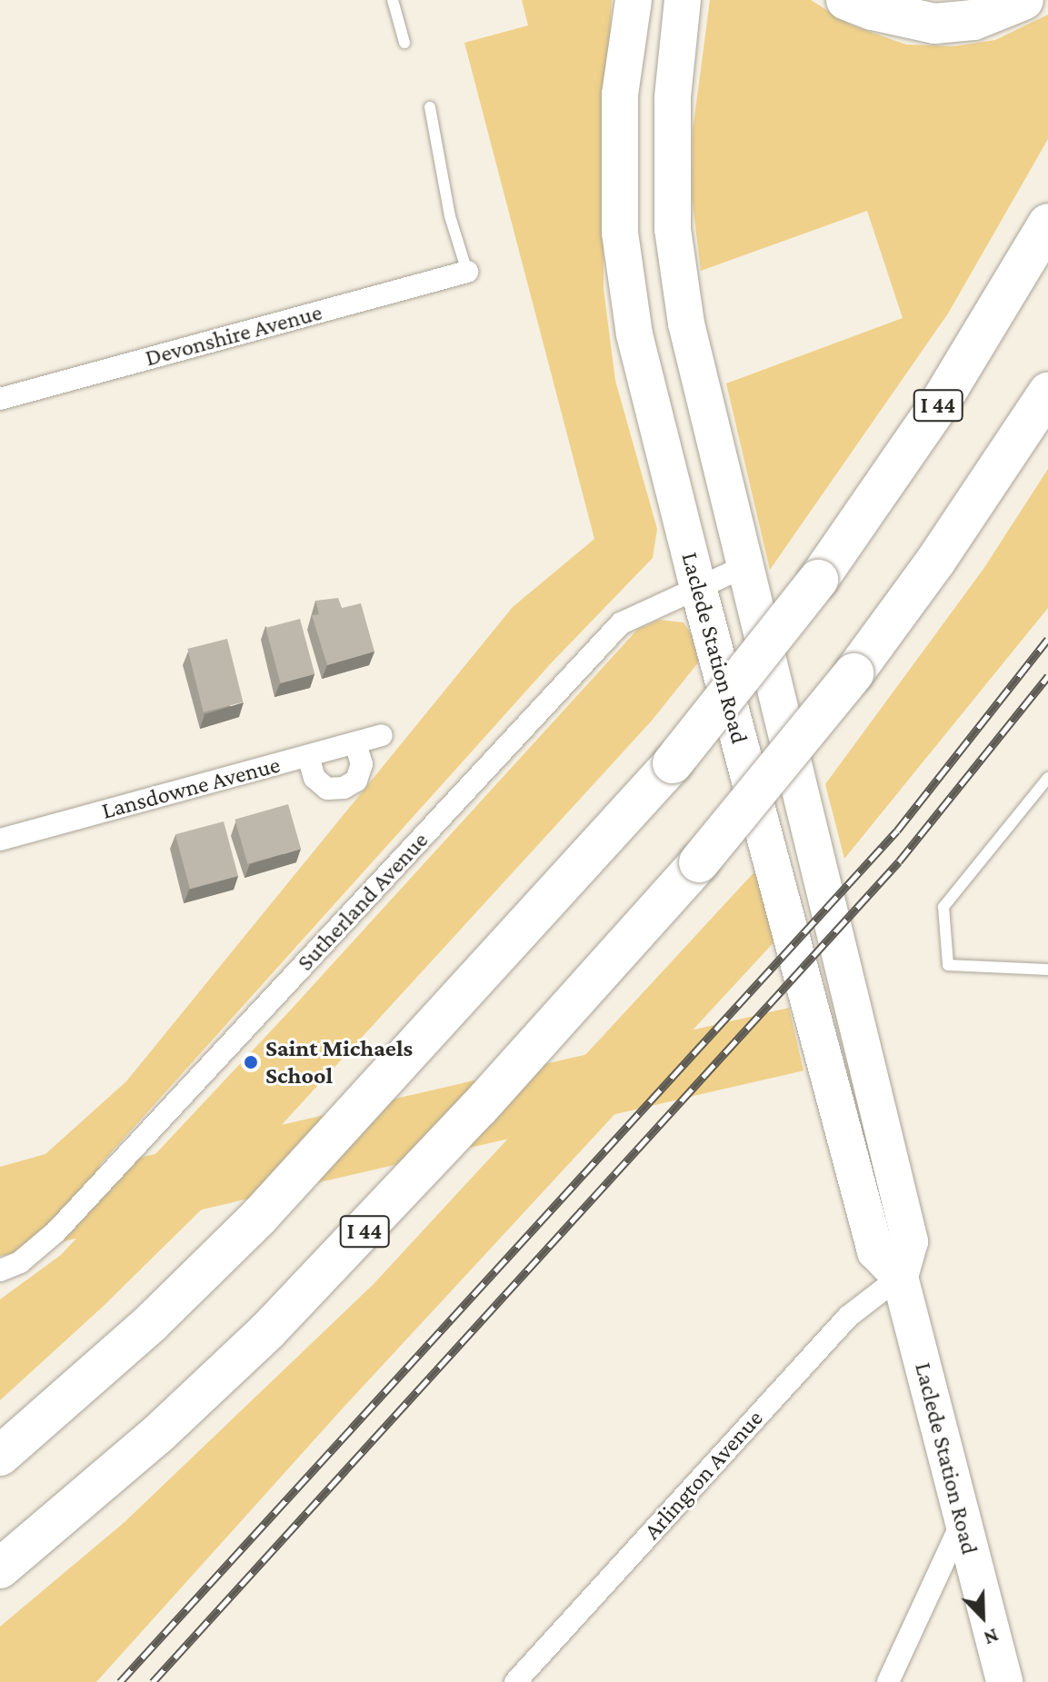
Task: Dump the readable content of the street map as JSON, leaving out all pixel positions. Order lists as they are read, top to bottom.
{
  "streets": {
    "highway": ["I 44"],
    "main road": ["Laclede Station Road"],
    "street": [
      "Devonshire Avenue",
      "Lansdowne Avenue",
      "Sutherland Avenue",
      "Arlington Avenue"
    ]
  },
  "crossings": [
    ["Laclede Station Road", "Sutherland Avenue"],
    ["Laclede Station Road", "Arlington Avenue"]
  ],
  "places": ["Saint Michaels School"],
  "north": "bottom right"
}
